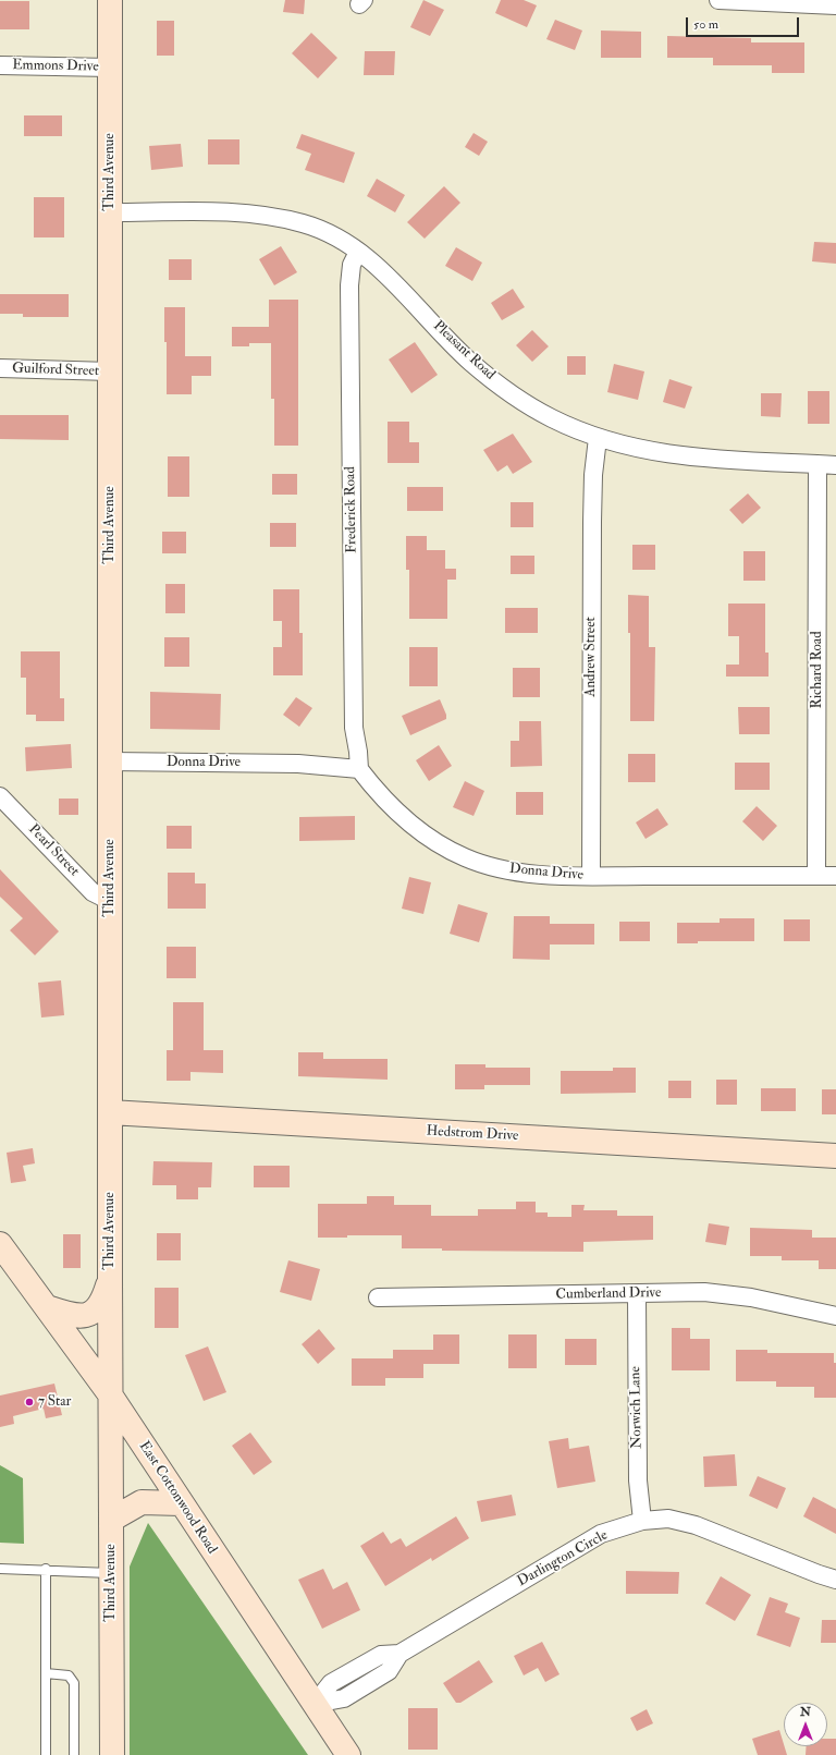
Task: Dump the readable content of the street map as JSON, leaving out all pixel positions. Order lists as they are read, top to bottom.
{
  "streets": {
    "street": [
      "Emmons Drive",
      "Third Avenue",
      "Pleasant Road",
      "Guilford Street",
      "Frederick Road",
      "Andrew Street",
      "Richard Road",
      "Donna Drive",
      "Pearl Street",
      "Hedstrom Drive",
      "Cumberland Drive",
      "Norwich Lane",
      "East Cottonwood Road",
      "Darlington Circle"
    ]
  },
  "crossings": [
    ["Emmons Drive", "Third Avenue"],
    ["Third Avenue", "Pleasant Road"],
    ["Third Avenue", "Guilford Street"],
    ["Third Avenue", "Donna Drive"],
    ["Third Avenue", "Pearl Street"],
    ["Third Avenue", "Hedstrom Drive"],
    ["Third Avenue", "East Cottonwood Road"],
    ["Pleasant Road", "Frederick Road"],
    ["Pleasant Road", "Andrew Street"],
    ["Pleasant Road", "Richard Road"],
    ["Frederick Road", "Donna Drive"],
    ["Andrew Street", "Donna Drive"],
    ["Richard Road", "Donna Drive"],
    ["Cumberland Drive", "Norwich Lane"],
    ["Norwich Lane", "Darlington Circle"],
    ["East Cottonwood Road", "Darlington Circle"]
  ],
  "places": ["7 Star"],
  "scale_bar": "50 m",
  "north": "top"
}
